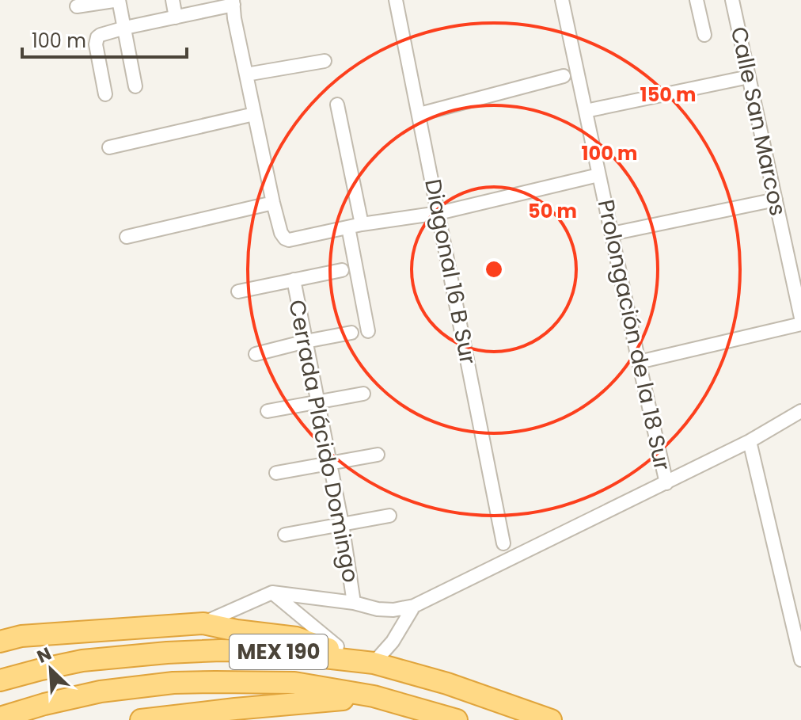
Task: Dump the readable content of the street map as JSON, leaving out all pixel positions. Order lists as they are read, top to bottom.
{
  "streets": {
    "highway": ["MEX 190"],
    "street": [
      "Calle San Marcos",
      "Diagonal 16 B Sur",
      "Prolongación de la 18 Sur",
      "Cerrada Plácido Domingo"
    ]
  },
  "scale_bar": "100 m",
  "north": "top left",
  "rings": ["150 m", "100 m", "50 m"]
}
